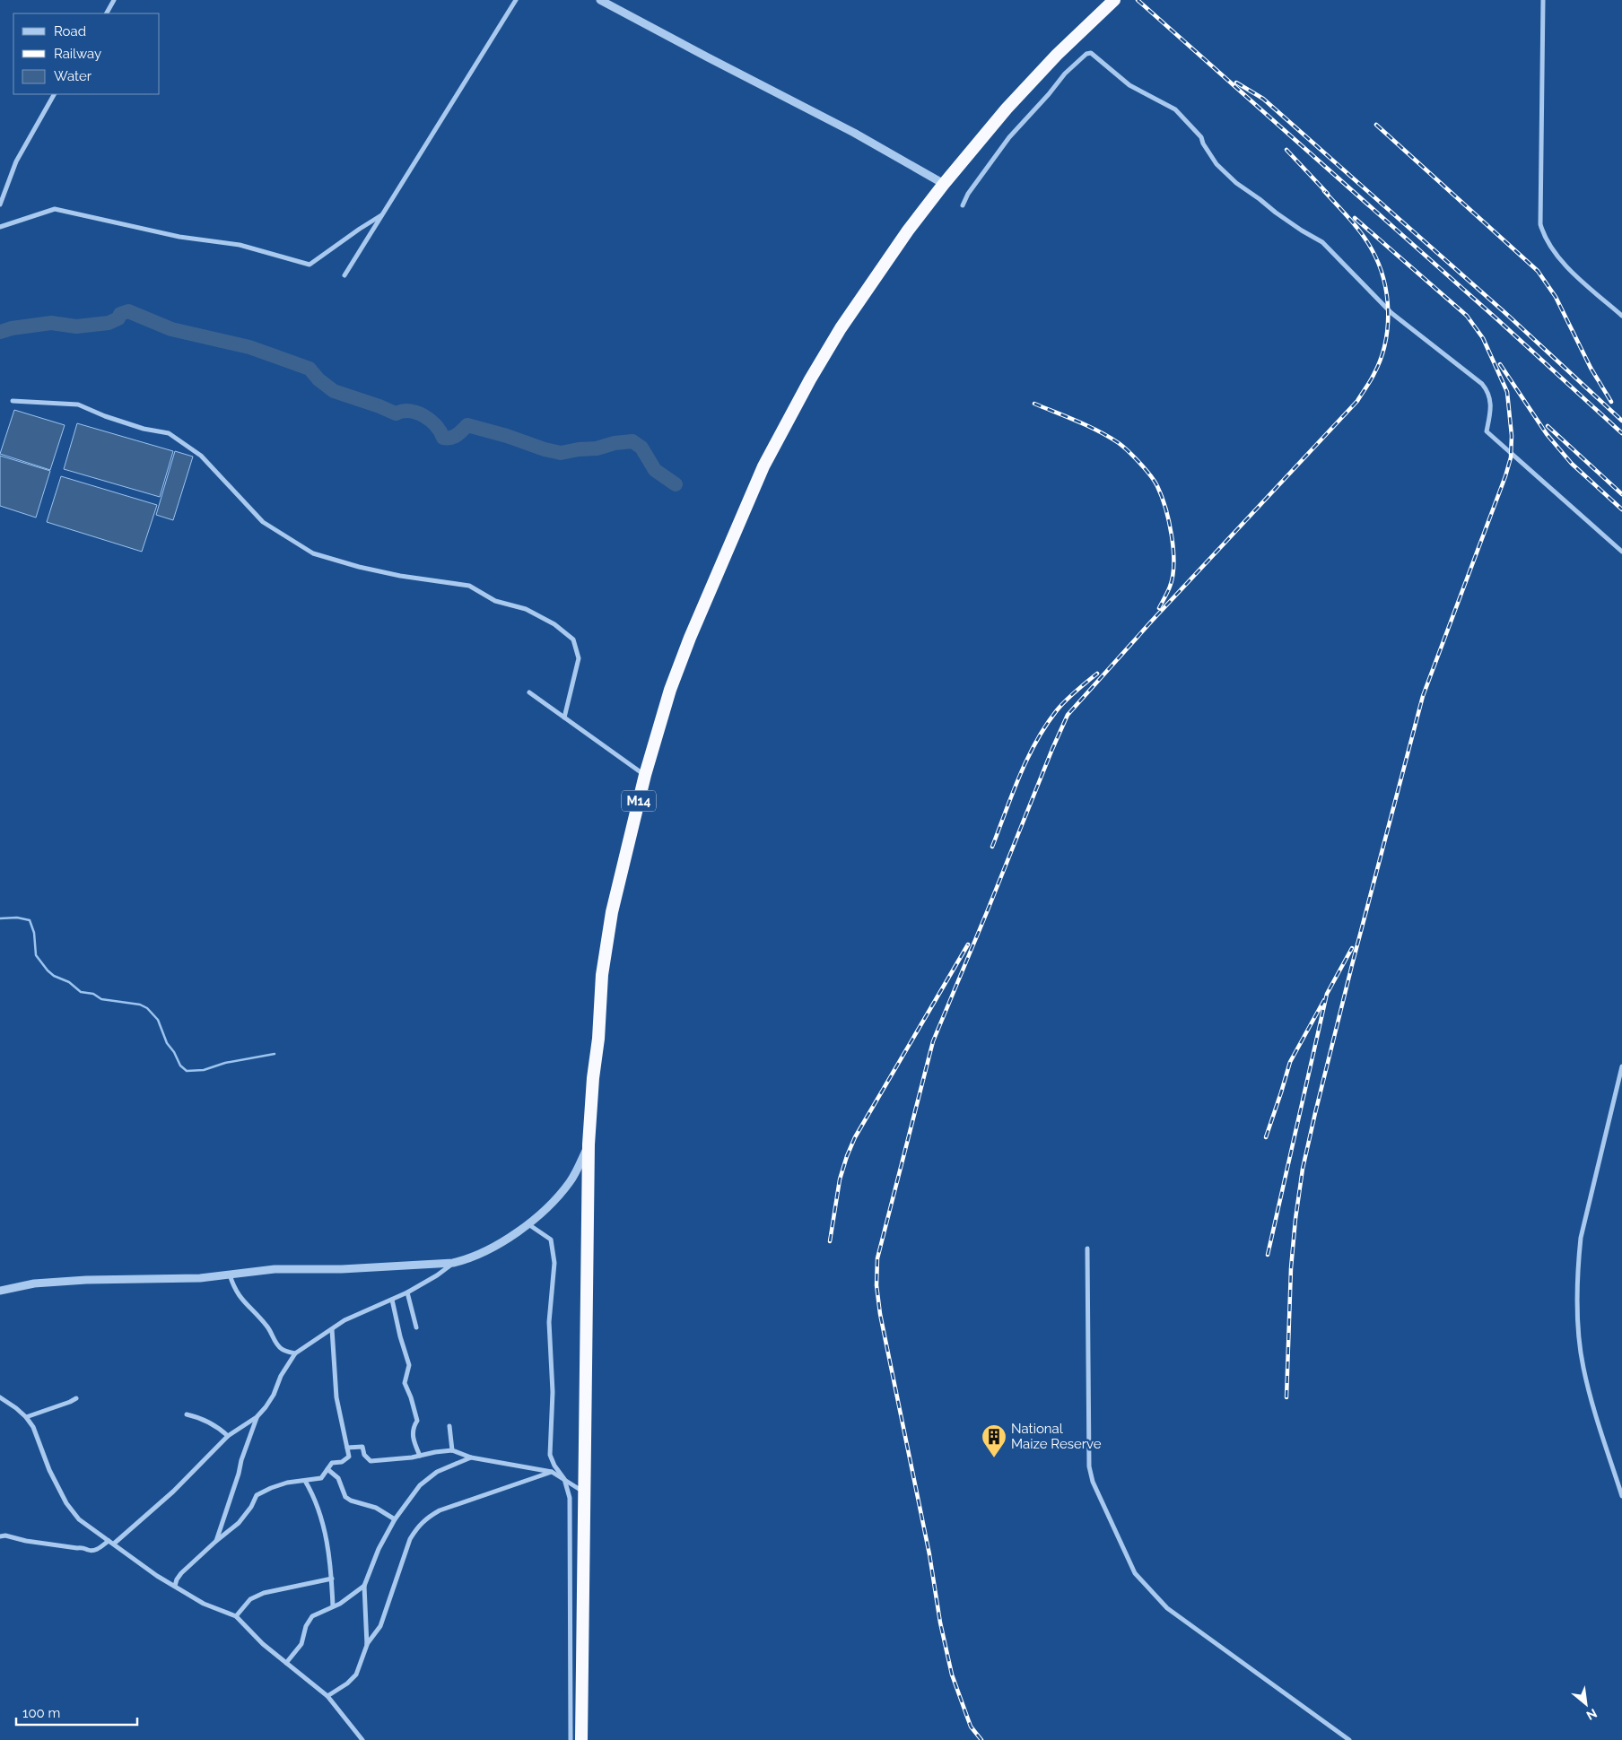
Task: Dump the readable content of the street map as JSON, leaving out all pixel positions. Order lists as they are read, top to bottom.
{
  "streets": {
    "highway": ["M14"]
  },
  "places": {
    "building": ["National Maize Reserve"]
  },
  "legend": ["Road", "Railway", "Water"],
  "scale_bar": "100 m",
  "north": "bottom right"
}
